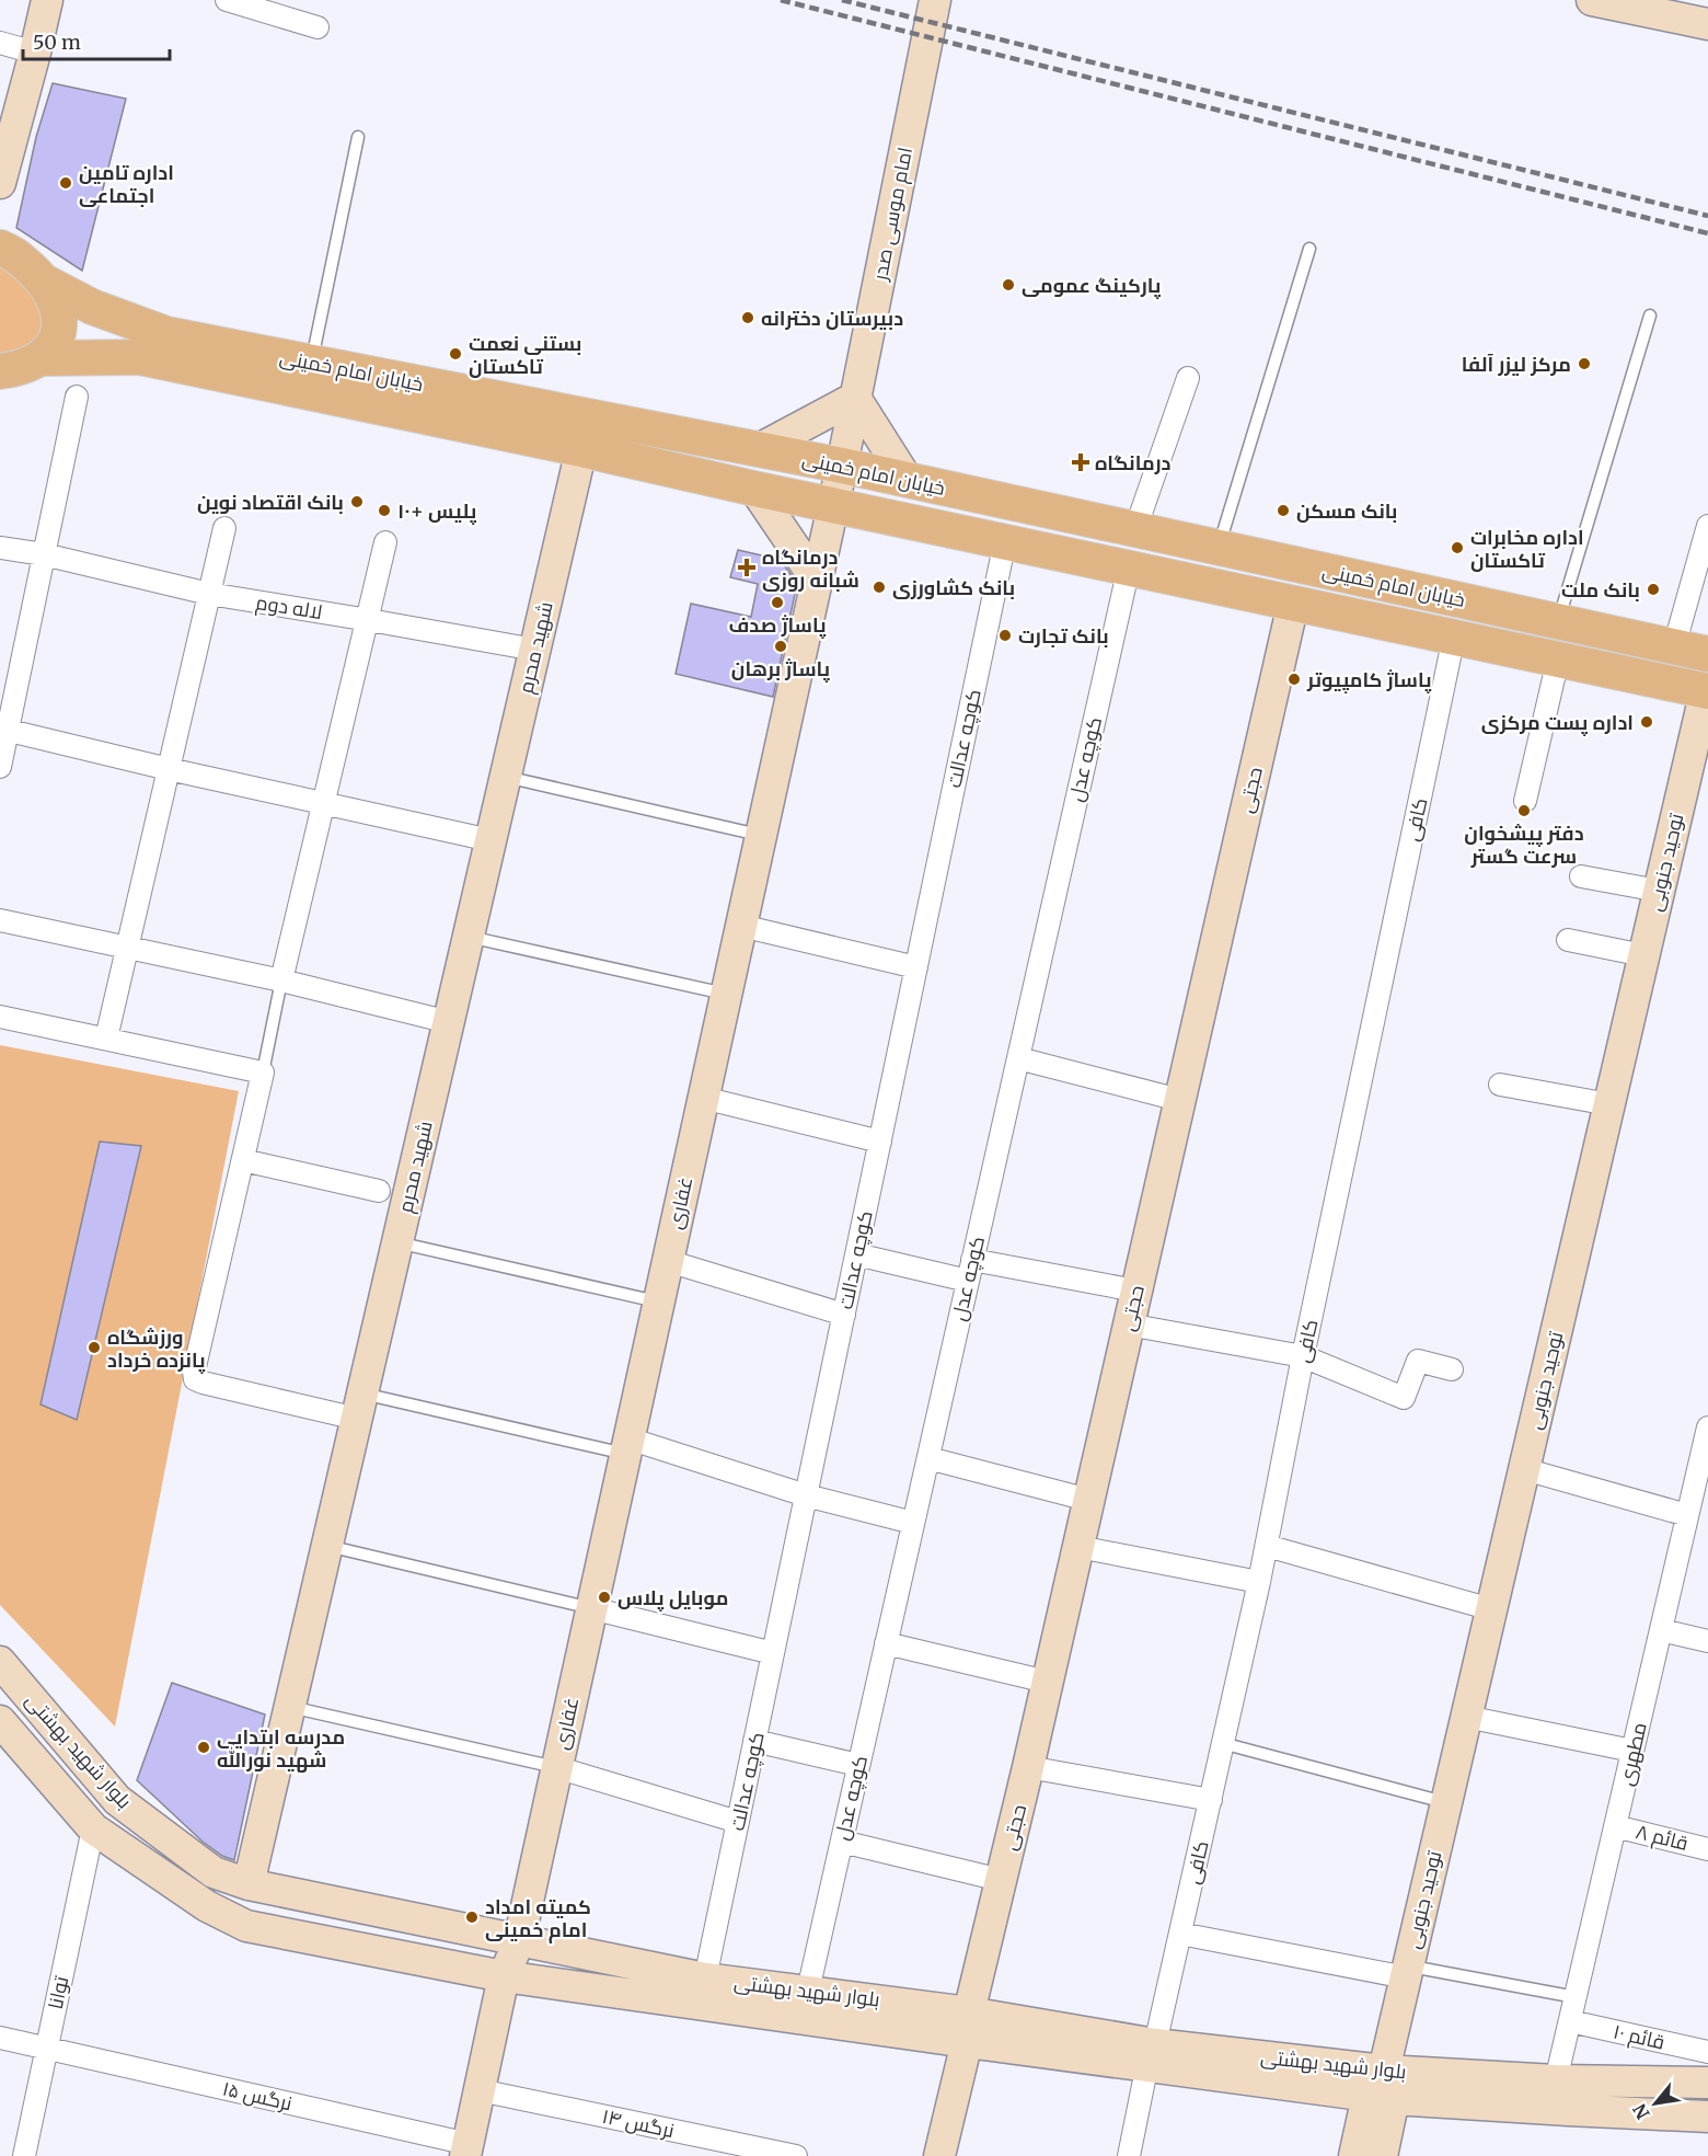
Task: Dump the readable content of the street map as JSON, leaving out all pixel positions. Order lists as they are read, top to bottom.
{
  "streets": {
    "main road": ["خیابان امام خمینی"],
    "street": [
      "امام موسی صدر",
      "لاله دوم",
      "شهید محرم",
      "کوچه عدالت",
      "کوچه عدل",
      "حجتی",
      "کافی",
      "توحید جنوبی",
      "غفاری",
      "بلوار شهید بهشتی",
      "مطهری",
      "قائم ۸",
      "توانا",
      "قائم ۱۰",
      "نرگس ۱۵",
      "نرگس ۱۴"
    ]
  },
  "crossings": [
    ["امام موسی صدر", "خیابان امام خمینی"],
    ["امام موسی صدر", "غفاری"],
    ["خیابان امام خمینی", "شهید محرم"],
    ["خیابان امام خمینی", "کوچه عدالت"],
    ["خیابان امام خمینی", "کوچه عدل"],
    ["خیابان امام خمینی", "حجتی"],
    ["خیابان امام خمینی", "کافی"],
    ["خیابان امام خمینی", "توحید جنوبی"],
    ["خیابان امام خمینی", "غفاری"],
    ["لاله دوم", "شهید محرم"],
    ["شهید محرم", "بلوار شهید بهشتی"],
    ["کوچه عدالت", "بلوار شهید بهشتی"],
    ["کوچه عدل", "بلوار شهید بهشتی"],
    ["حجتی", "بلوار شهید بهشتی"],
    ["کافی", "بلوار شهید بهشتی"],
    ["توحید جنوبی", "بلوار شهید بهشتی"],
    ["غفاری", "بلوار شهید بهشتی"],
    ["بلوار شهید بهشتی", "مطهری"],
    ["بلوار شهید بهشتی", "توانا"],
    ["مطهری", "قائم ۸"],
    ["مطهری", "قائم ۱۰"],
    ["توانا", "نرگس ۱۵"]
  ],
  "places": {
    "other": [
      "اداره تامین اجتماعی",
      "پارکینگ عمومی",
      "دبیرستان دخترانه",
      "بستنی نعمت تاکستان",
      "مرکز لیزر آلفا",
      "بانک اقتصاد نوین",
      "پلیس +۱۰",
      "بانک مسکن",
      "اداره مخابرات تاکستان",
      "بانک کشاورزی",
      "بانک ملت",
      "پاساژ صدف",
      "بانک تجارت",
      "پاساژ برهان",
      "پاساژ کامپیوتر",
      "اداره پست مرکزی",
      "دفتر پیشخوان سرعت گستر",
      "ورزشگاه پانزده خرداد",
      "موبایل پلاس",
      "مدرسه ابتدایی شهید نورالله",
      "کمیته امداد امام خمینی"
    ],
    "health": ["درمانگاه", "درمانگاه شبانه روزی"]
  },
  "scale_bar": "50 m",
  "north": "bottom left"
}
